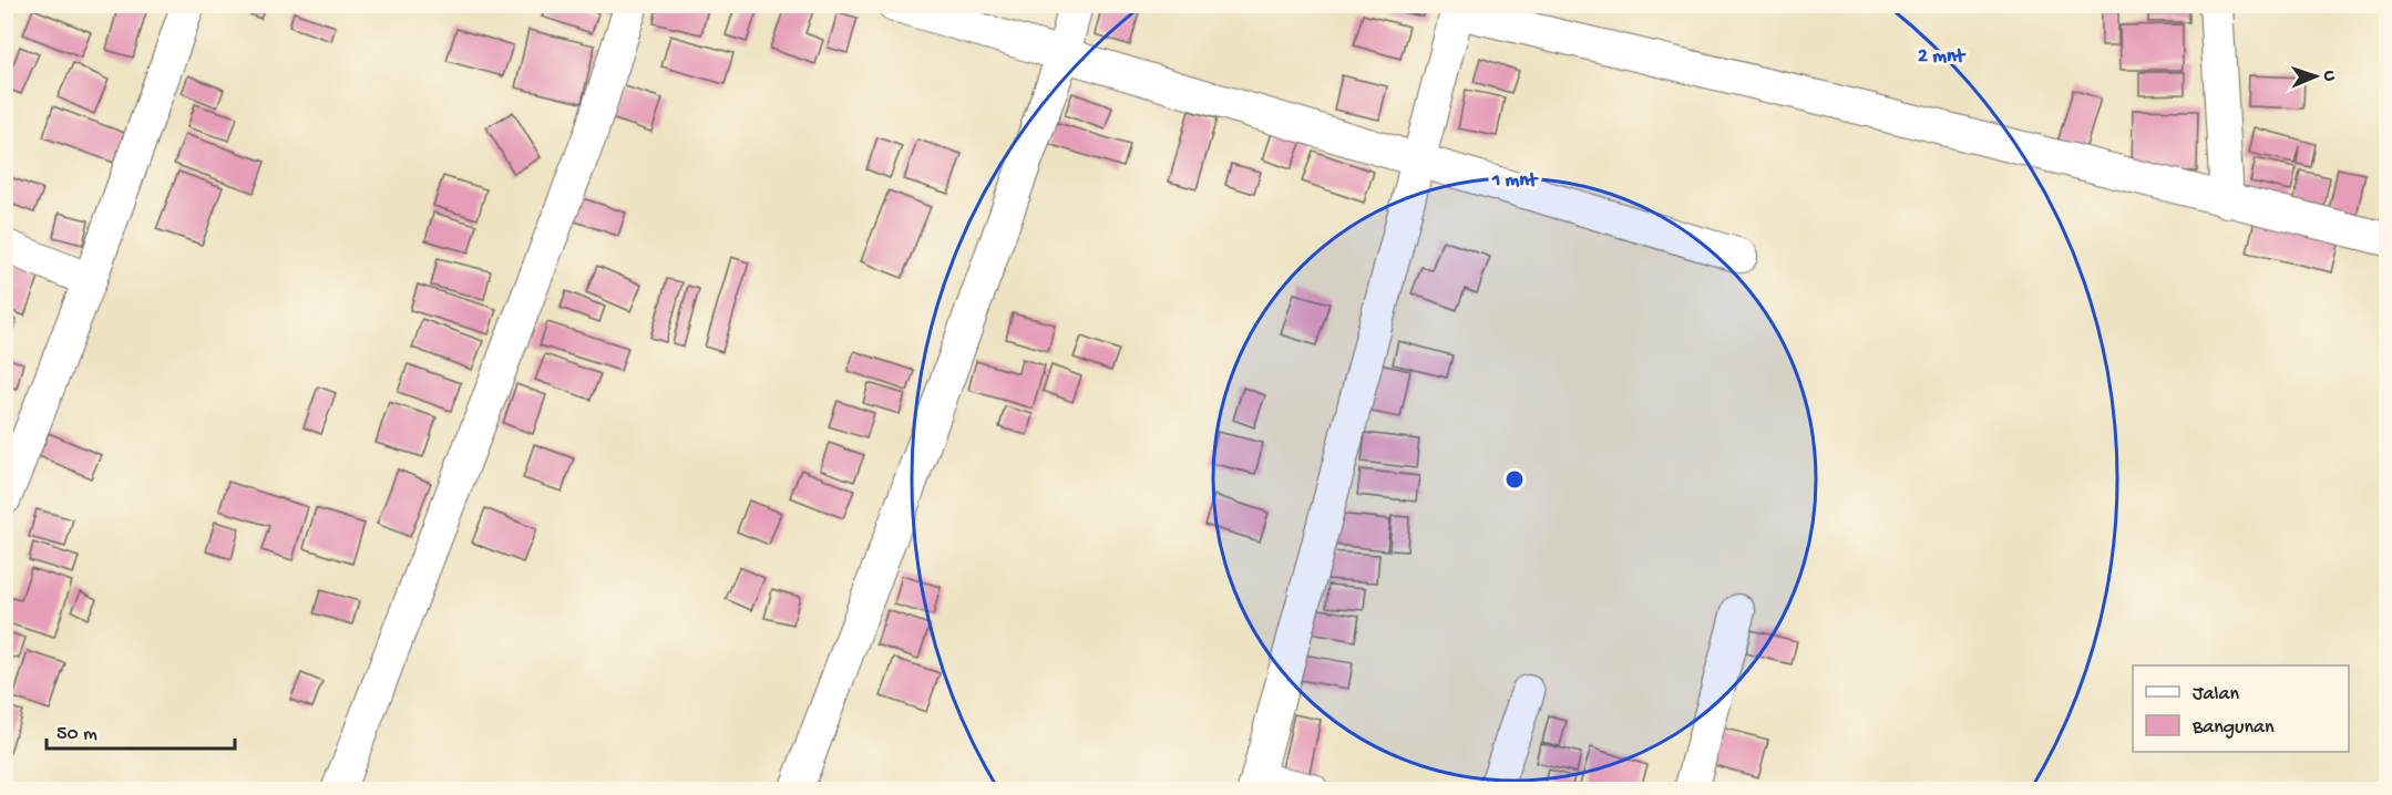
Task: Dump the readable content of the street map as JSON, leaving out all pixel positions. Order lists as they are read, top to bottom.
{
  "legend": ["Jalan", "Bangunan"],
  "scale_bar": "50 m",
  "north": "right",
  "rings": ["2 mnt", "1 mnt"]
}
